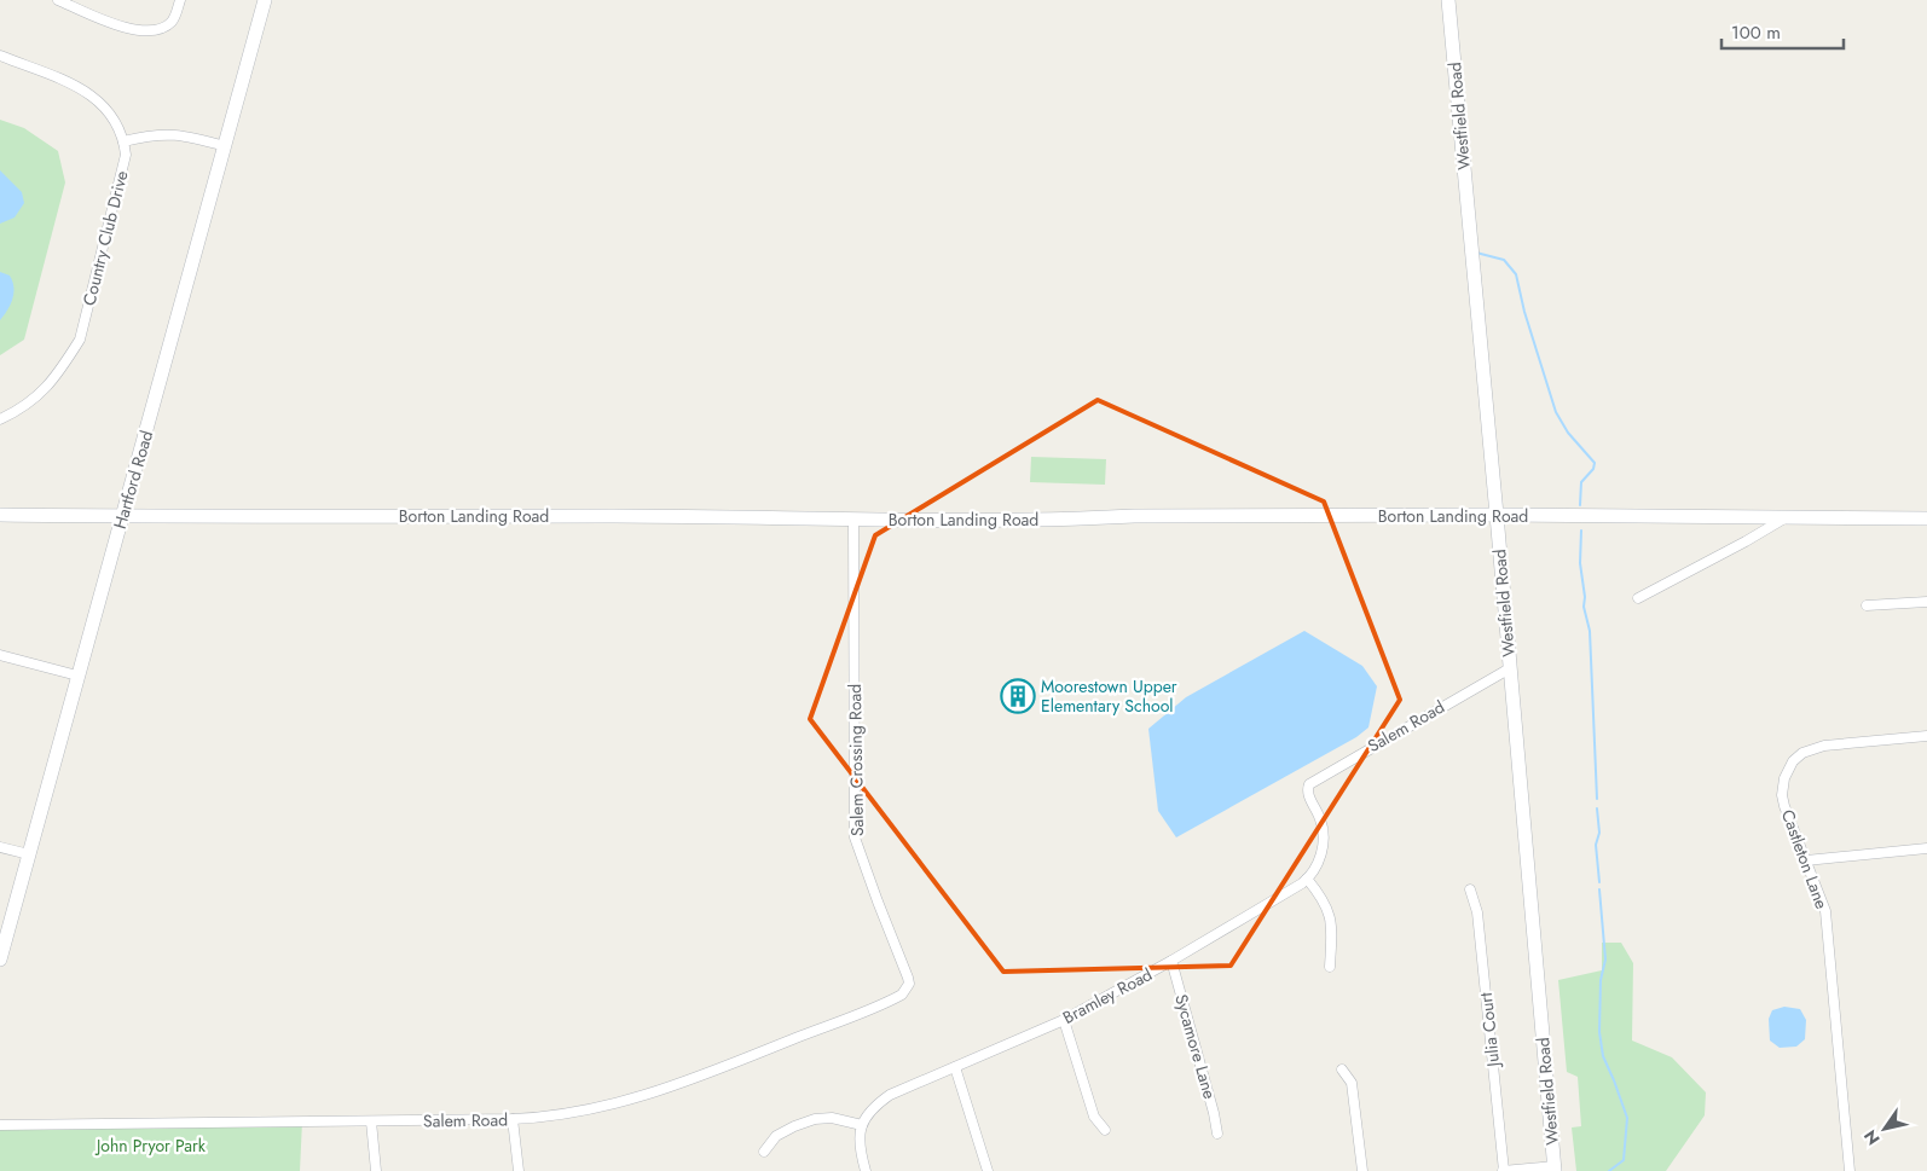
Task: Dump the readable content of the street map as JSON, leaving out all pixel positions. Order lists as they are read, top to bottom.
{
  "streets": {
    "street": [
      "Westfield Road",
      "Country Club Drive",
      "Hartford Road",
      "Borton Landing Road",
      "Salem Road",
      "Salem Crossing Road",
      "Castleton Lane",
      "Bramley Road",
      "Julia Court",
      "Sycamore Lane"
    ]
  },
  "crossings": [
    ["Westfield Road", "Borton Landing Road"],
    ["Westfield Road", "Salem Road"],
    ["Hartford Road", "Borton Landing Road"],
    ["Borton Landing Road", "Salem Crossing Road"],
    ["Salem Road", "Salem Crossing Road"],
    ["Salem Road", "Bramley Road"],
    ["Bramley Road", "Sycamore Lane"]
  ],
  "parks": ["John Pryor Park"],
  "places": {
    "building": ["Moorestown Upper Elementary School"]
  },
  "scale_bar": "100 m",
  "north": "bottom left"
}
